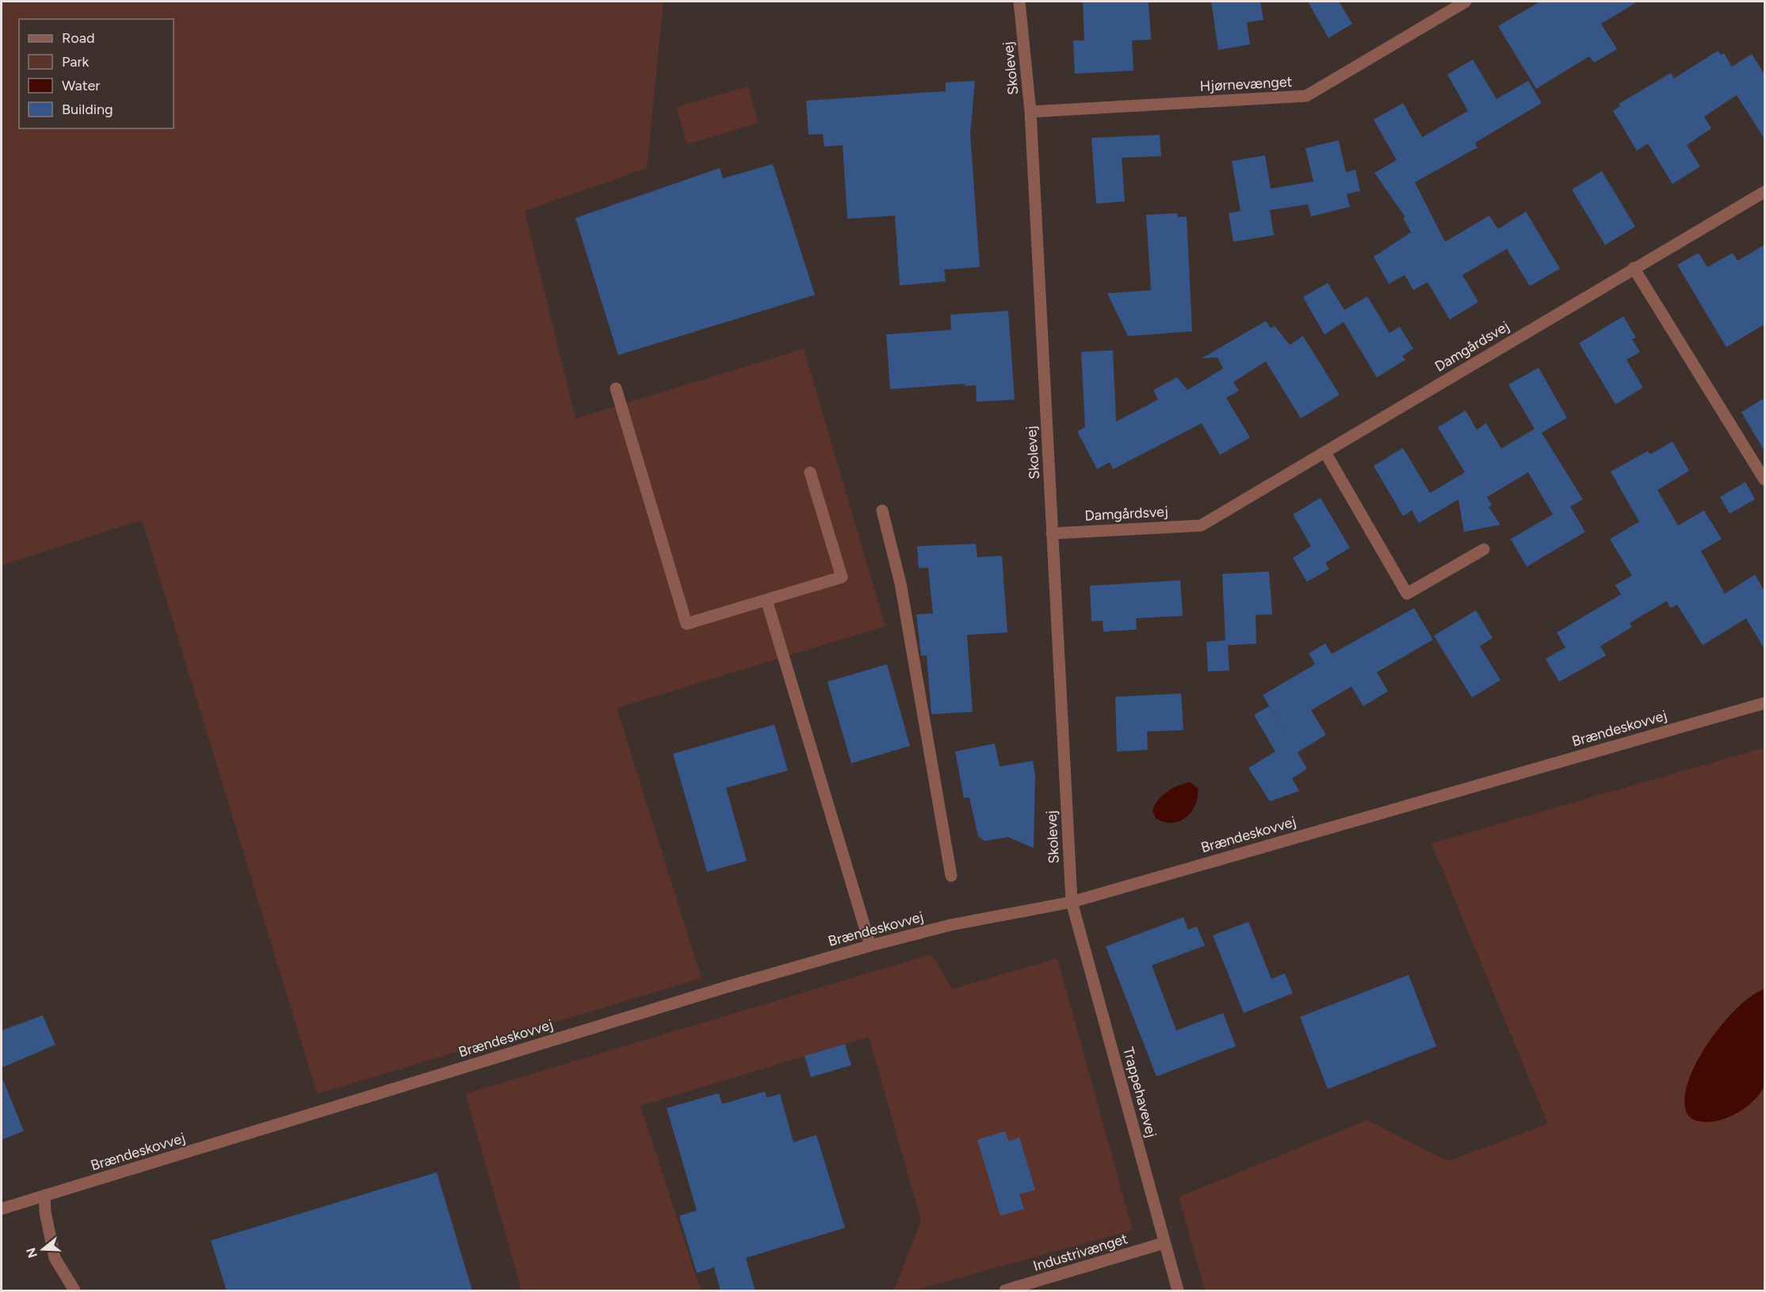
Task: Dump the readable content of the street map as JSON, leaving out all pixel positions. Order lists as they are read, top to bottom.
{
  "streets": {
    "street": [
      "Skolevej",
      "Hjørnevænget",
      "Damgårdsvej",
      "Brændeskovvej",
      "Trappehavevej",
      "Industrivænget"
    ]
  },
  "crossings": [
    ["Skolevej", "Hjørnevænget"],
    ["Skolevej", "Damgårdsvej"],
    ["Skolevej", "Brændeskovvej"],
    ["Skolevej", "Trappehavevej"],
    ["Brændeskovvej", "Trappehavevej"],
    ["Trappehavevej", "Industrivænget"]
  ],
  "legend": [
    "Road",
    "Park",
    "Water",
    "Building"
  ],
  "north": "left"
}
